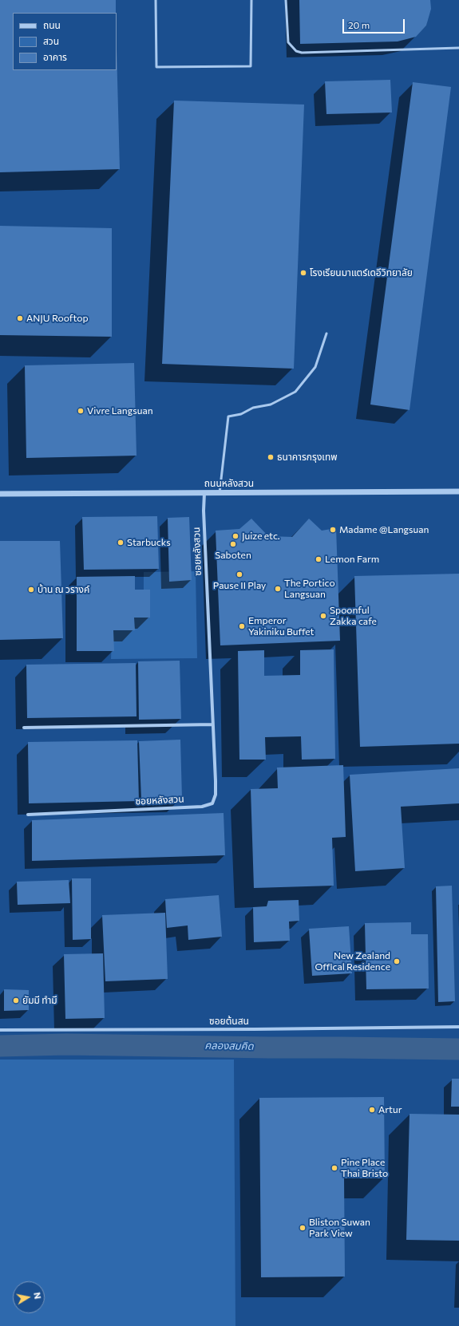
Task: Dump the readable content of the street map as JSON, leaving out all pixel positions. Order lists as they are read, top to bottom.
{
  "streets": {
    "street": ["ถนนหลังสวน", "ซอยหลังสวน", "ซอยต้นสน"]
  },
  "crossings": [
    ["ถนนหลังสวน", "ซอยหลังสวน"]
  ],
  "water": ["คลองสมคิด"],
  "places": [
    "โรงเรียนมาแตร์เดอีวิทยาลัย",
    "ANJU Rooftop",
    "Vivre Langsuan",
    "ธนาคารกรุงเทพ",
    "Madame @Langsuan",
    "Juize etc.",
    "Starbucks",
    "Saboten",
    "Lemon Farm",
    "Pause II Play",
    "The Portico Langsuan",
    "บ้าน ณ วรางค์",
    "Spoonful Zakka cafe",
    "Emperor Yakiniku Buffet",
    "New Zealand Offical Residence",
    "ยัมมี ทำมี",
    "Artur",
    "Pine Place Thai Bristo",
    "Bliston Suwan Park View"
  ],
  "legend": ["ถนน", "สวน", "อาคาร"],
  "scale_bar": "20 m",
  "north": "right"
}
